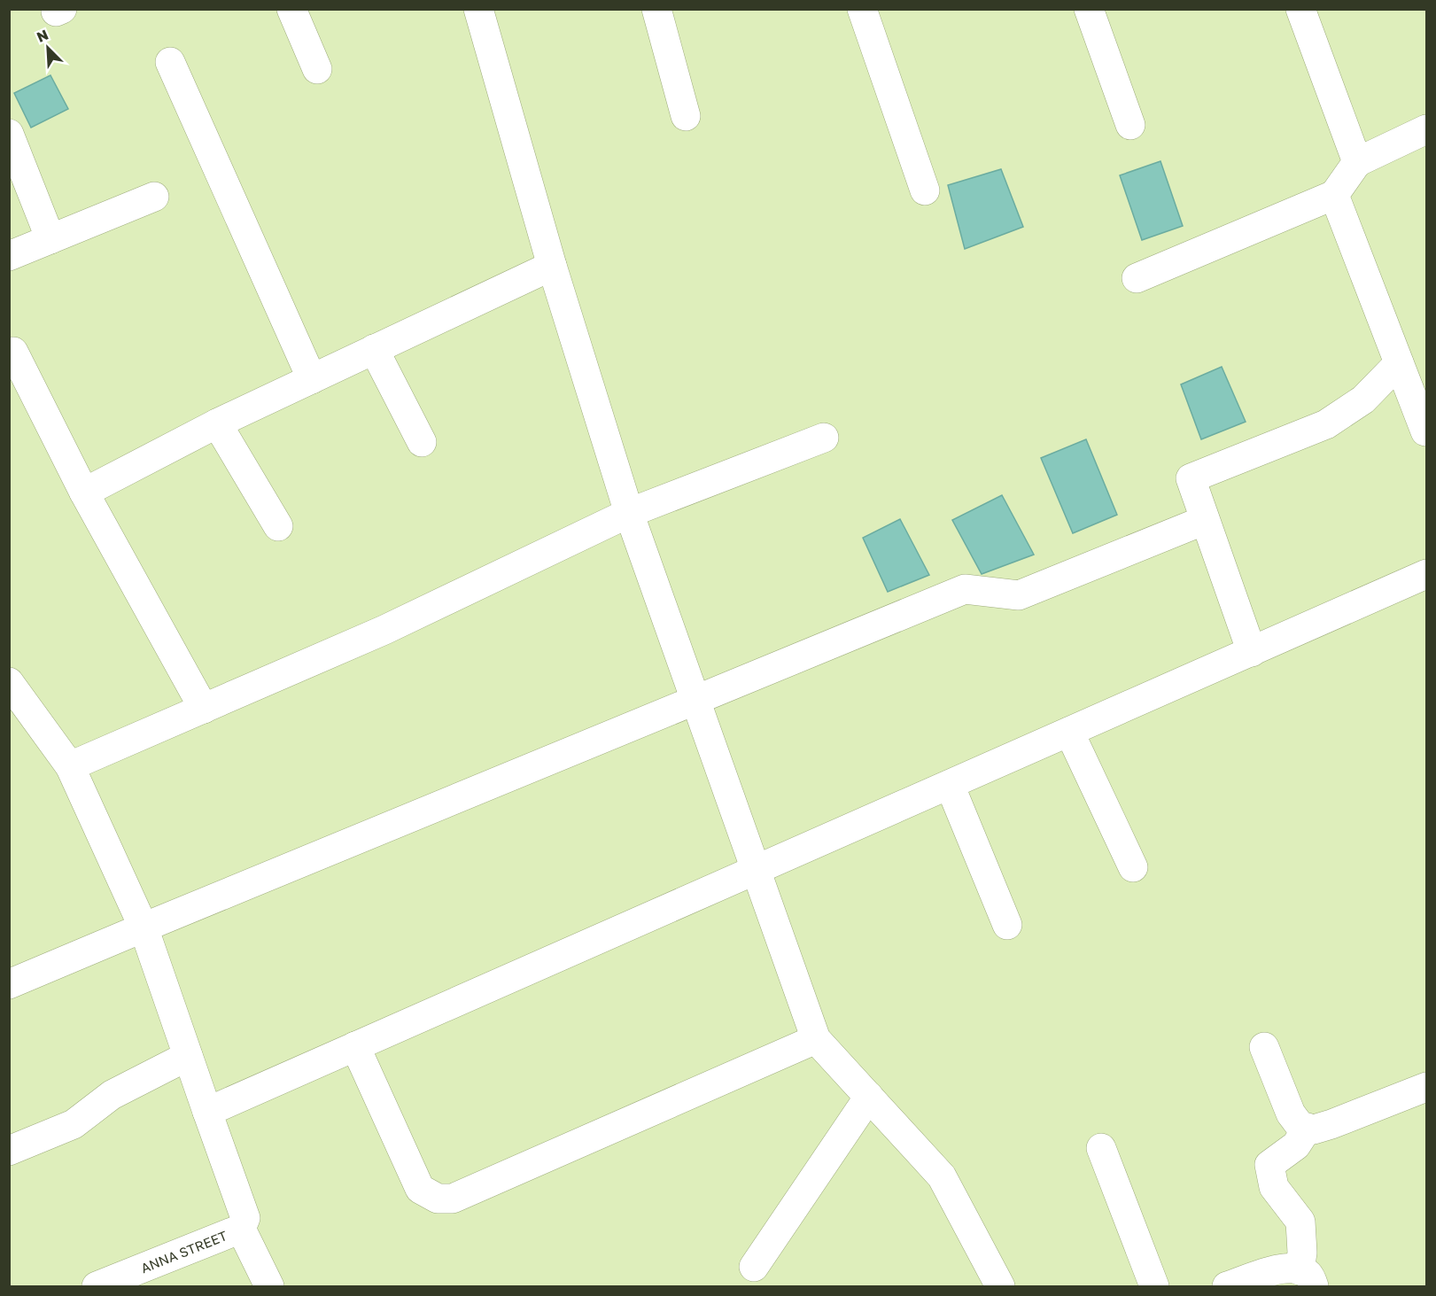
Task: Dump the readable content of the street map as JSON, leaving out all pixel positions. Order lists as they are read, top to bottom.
{
  "streets": {
    "street": ["ANNA STREET"]
  },
  "north": "top left"
}
